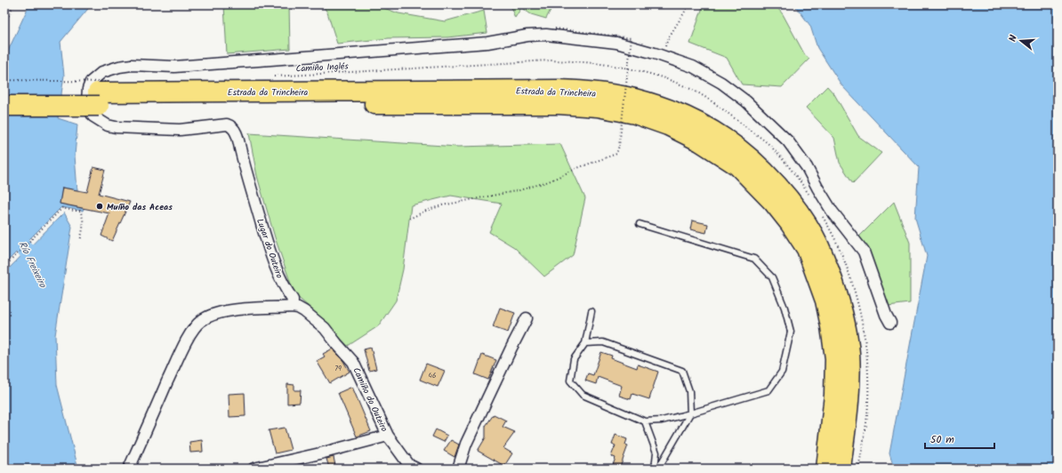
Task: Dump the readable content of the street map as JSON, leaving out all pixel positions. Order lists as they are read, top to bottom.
{
  "streets": {
    "highway": ["Estrada da Trincheira"],
    "street": ["Lugar do Outeiro", "Camiño do Outeiro"],
    "path": ["Camiño Inglés"]
  },
  "crossings": [
    ["Lugar do Outeiro", "Camiño do Outeiro"]
  ],
  "water": ["Río Freixeiro"],
  "places": ["Muíño das Aceas"],
  "house_numbers": ["79", "46"],
  "scale_bar": "50 m",
  "north": "left"
}
